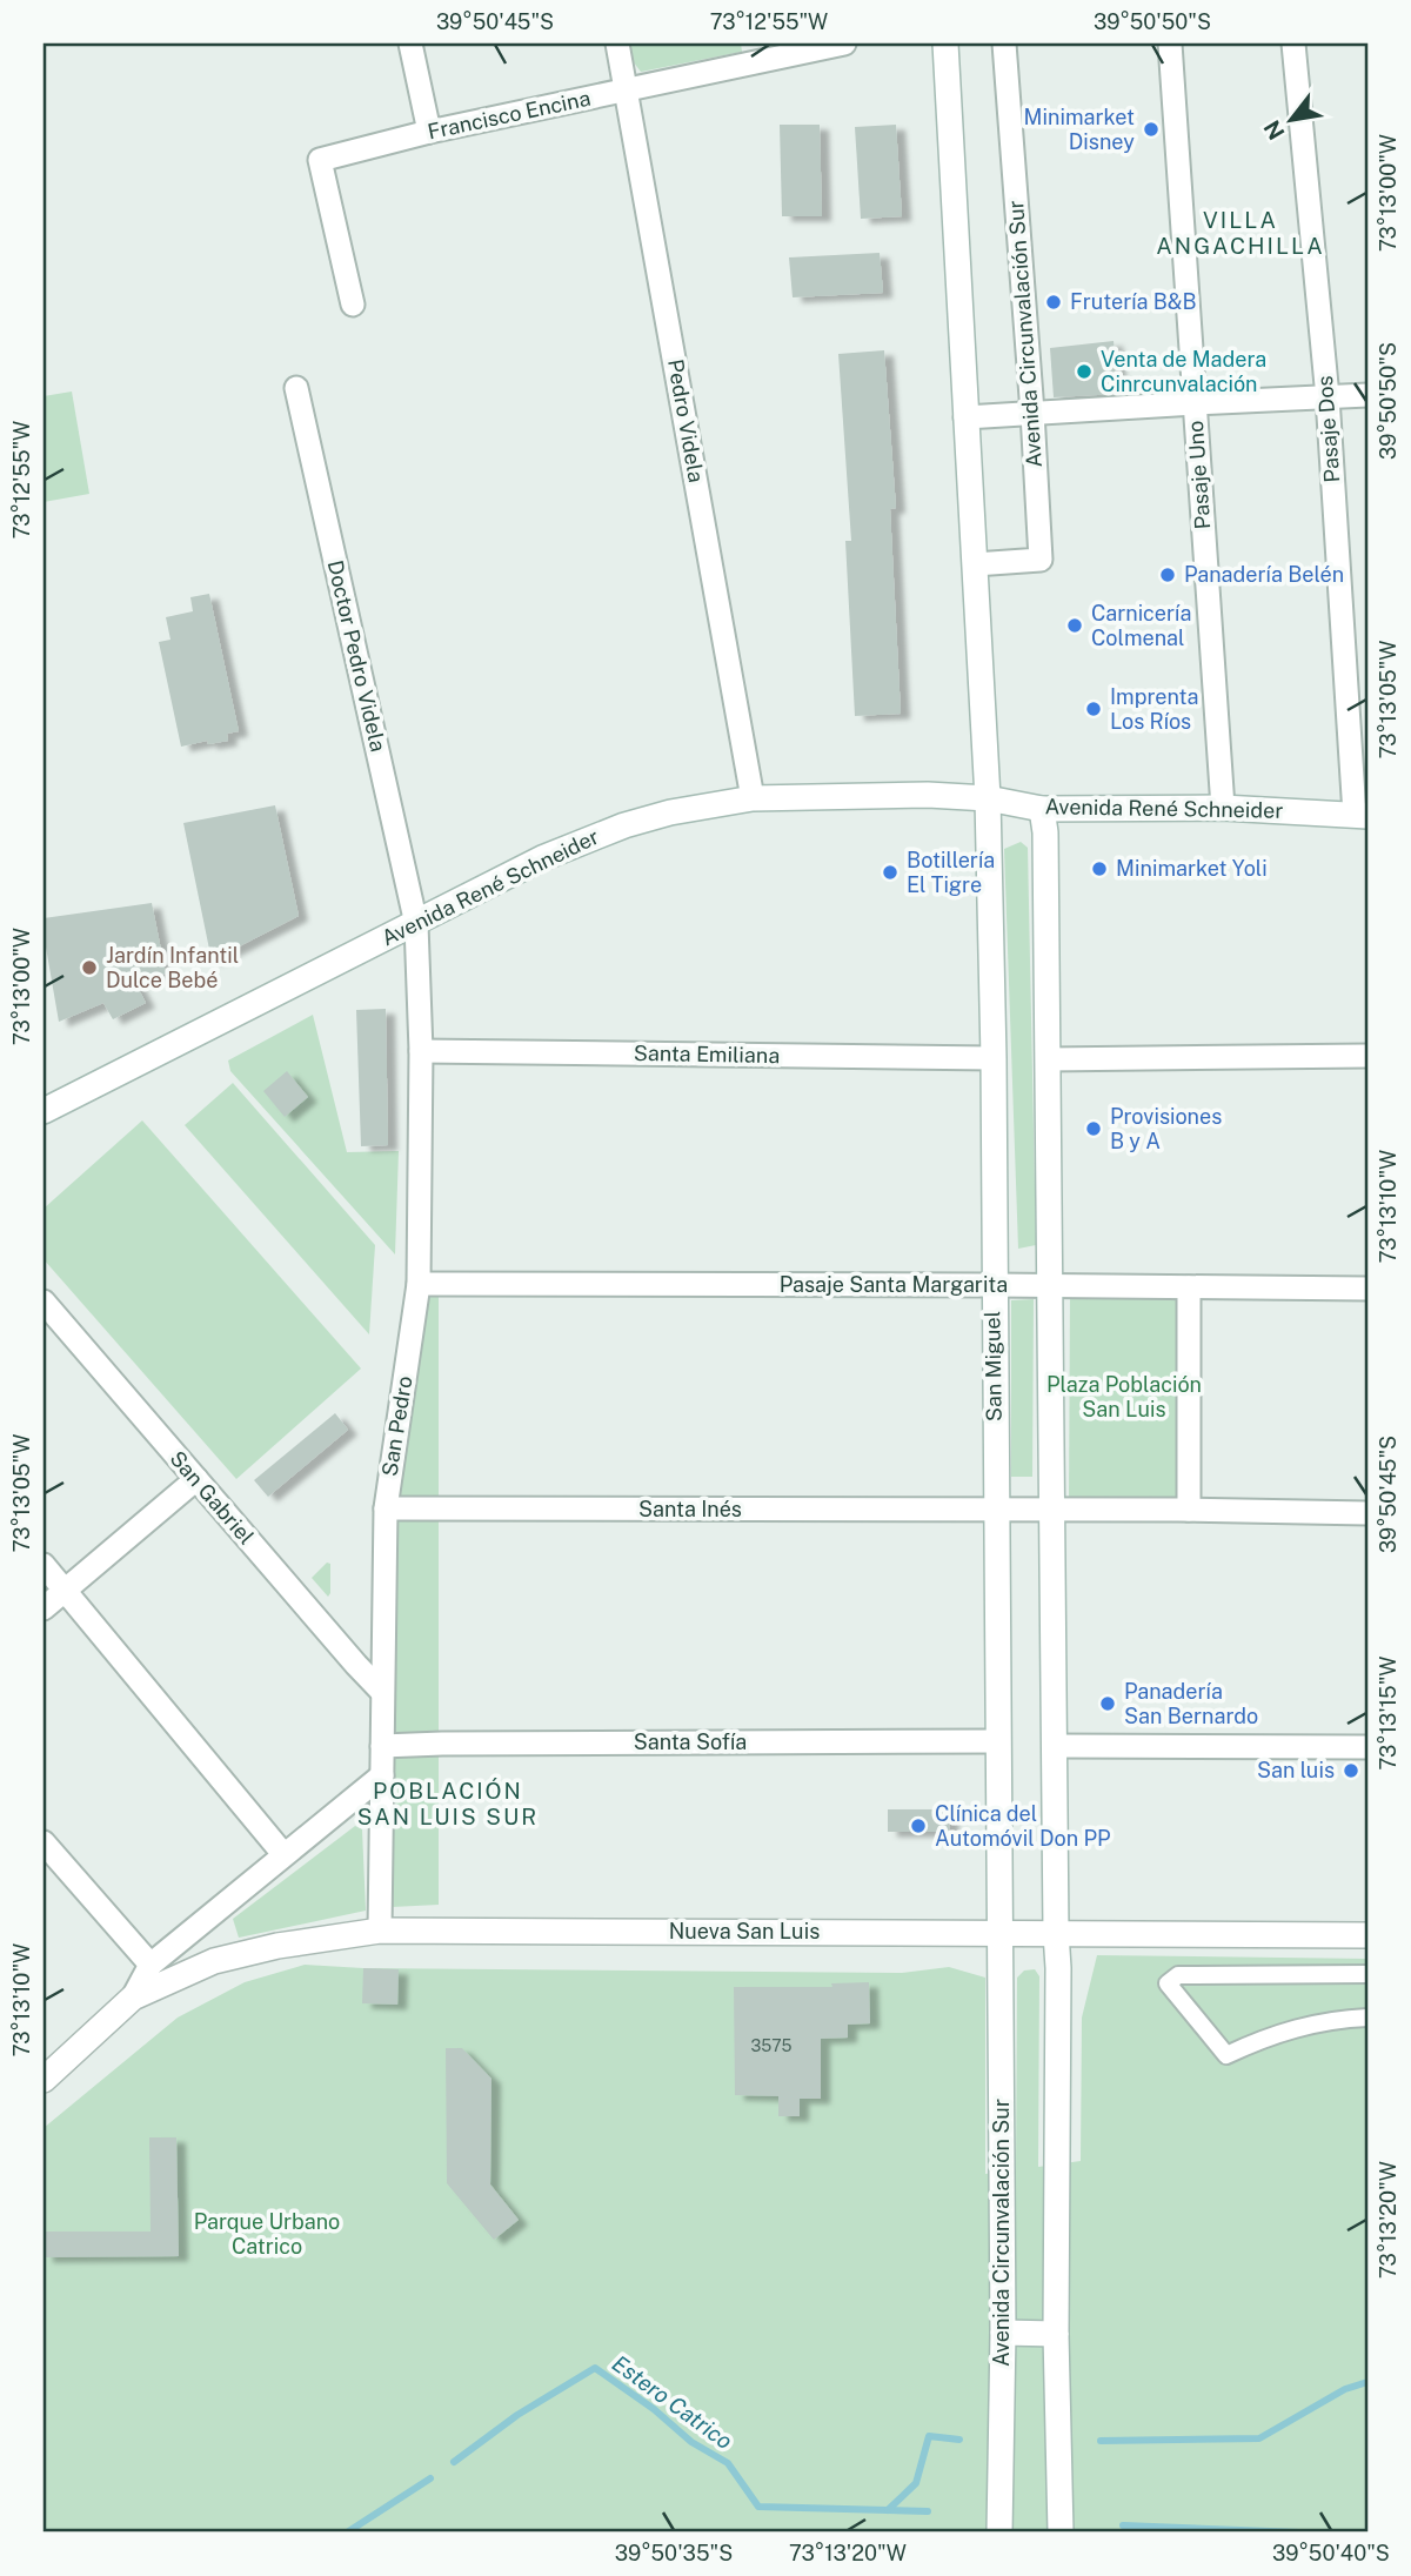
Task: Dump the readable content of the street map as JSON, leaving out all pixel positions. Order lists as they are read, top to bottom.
{
  "streets": {
    "main road": [
      "Avenida Circunvalación Sur",
      "Avenida René Schneider",
      "San Miguel",
      "Nueva San Luis"
    ],
    "street": [
      "Francisco Encina",
      "Pedro Videla",
      "Pasaje Dos",
      "Pasaje Uno",
      "Doctor Pedro Videla",
      "Santa Emiliana",
      "Pasaje Santa Margarita",
      "San Pedro",
      "San Gabriel",
      "Santa Inés",
      "Santa Sofía"
    ]
  },
  "crossings": [
    ["Francisco Encina", "Pedro Videla"],
    ["Avenida Circunvalación Sur", "San Miguel"],
    ["Avenida Circunvalación Sur", "Nueva San Luis"],
    ["Pedro Videla", "Avenida René Schneider"],
    ["Pasaje Dos", "Avenida René Schneider"],
    ["Pasaje Uno", "Avenida René Schneider"],
    ["Doctor Pedro Videla", "Avenida René Schneider"],
    ["Doctor Pedro Videla", "San Pedro"],
    ["Avenida René Schneider", "San Miguel"],
    ["Avenida René Schneider", "San Pedro"],
    ["Santa Emiliana", "San Miguel"],
    ["Santa Emiliana", "San Pedro"],
    ["Pasaje Santa Margarita", "San Miguel"],
    ["Pasaje Santa Margarita", "San Pedro"],
    ["San Miguel", "Santa Inés"],
    ["San Miguel", "Santa Sofía"],
    ["San Miguel", "Nueva San Luis"],
    ["San Pedro", "San Gabriel"],
    ["San Pedro", "Santa Inés"],
    ["San Pedro", "Santa Sofía"],
    ["San Pedro", "Nueva San Luis"]
  ],
  "districts": ["VILLA ANGACHILLA", "POBLACIÓN SAN LUIS SUR"],
  "water": ["Estero Catrico"],
  "parks": ["Plaza Población San Luis", "Parque Urbano Catrico"],
  "places": [
    "Minimarket Disney",
    "Frutería B&B",
    "Venta de Madera Cinrcunvalación",
    "Panadería Belén",
    "Carnicería Colmenal",
    "Imprenta Los Ríos",
    "Minimarket Yoli",
    "Botillería El Tigre",
    "Jardín Infantil Dulce Bebé",
    "Provisiones B y A",
    "Panadería San Bernardo",
    "San luis",
    "Clínica del Automóvil Don PP"
  ],
  "house_numbers": ["3575"],
  "north": "bottom left",
  "coordinates": [
    "39°50'45\"S",
    "73°12'55\"W",
    "39°50'50\"S",
    "73°13'00\"W",
    "73°13'05\"W",
    "73°13'10\"W",
    "73°13'15\"W",
    "73°13'20\"W",
    "39°50'35\"S",
    "39°50'40\"S"
  ]
}
